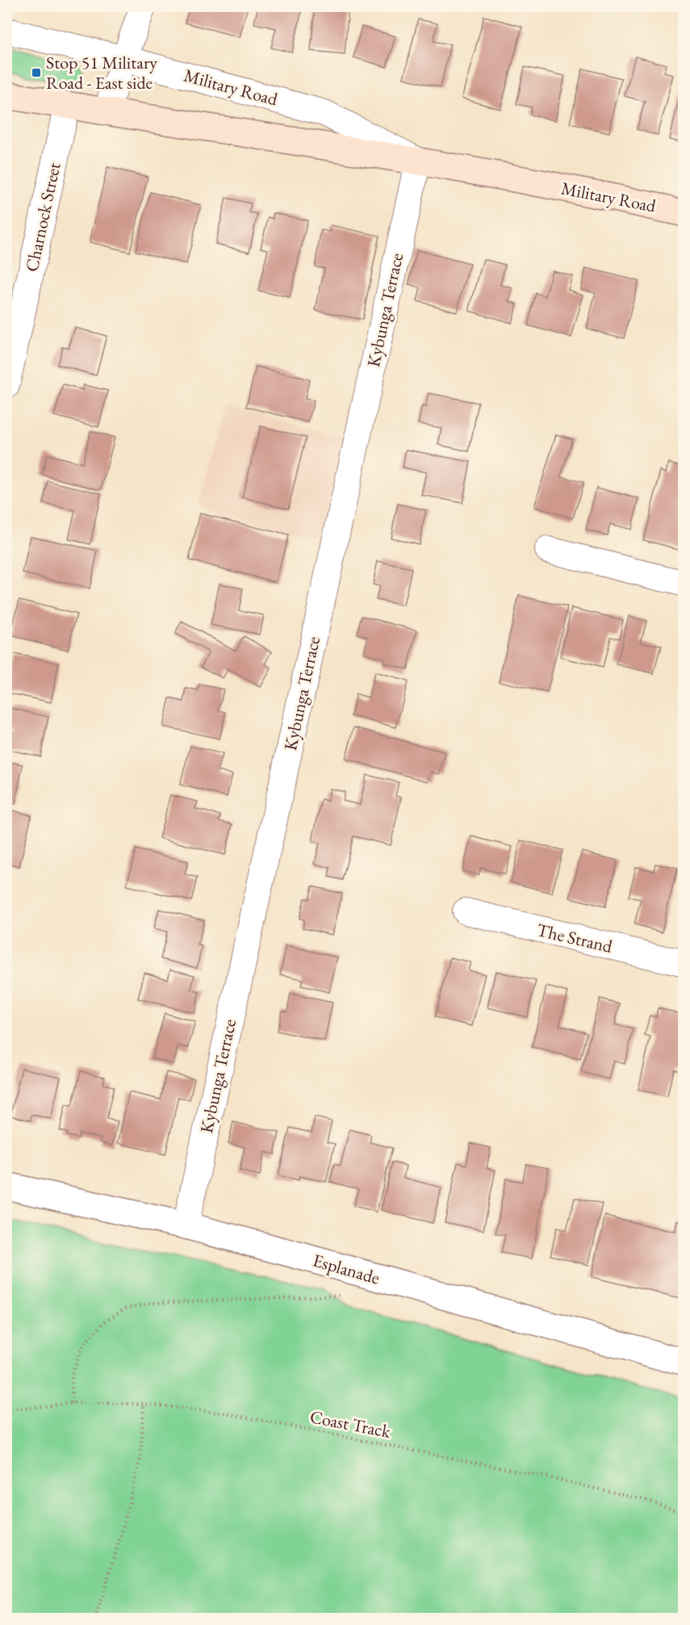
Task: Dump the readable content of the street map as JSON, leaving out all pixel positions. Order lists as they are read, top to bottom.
{
  "streets": {
    "main road": ["Military Road"],
    "street": [
      "Charnock Street",
      "Kybunga Terrace",
      "The Strand",
      "Esplanade"
    ],
    "path": ["Coast Track"]
  },
  "crossings": [
    ["Military Road", "Charnock Street"],
    ["Military Road", "Kybunga Terrace"],
    ["Kybunga Terrace", "Esplanade"]
  ],
  "places": {
    "transit": ["Stop 51 Military Road - East side"]
  }
}
